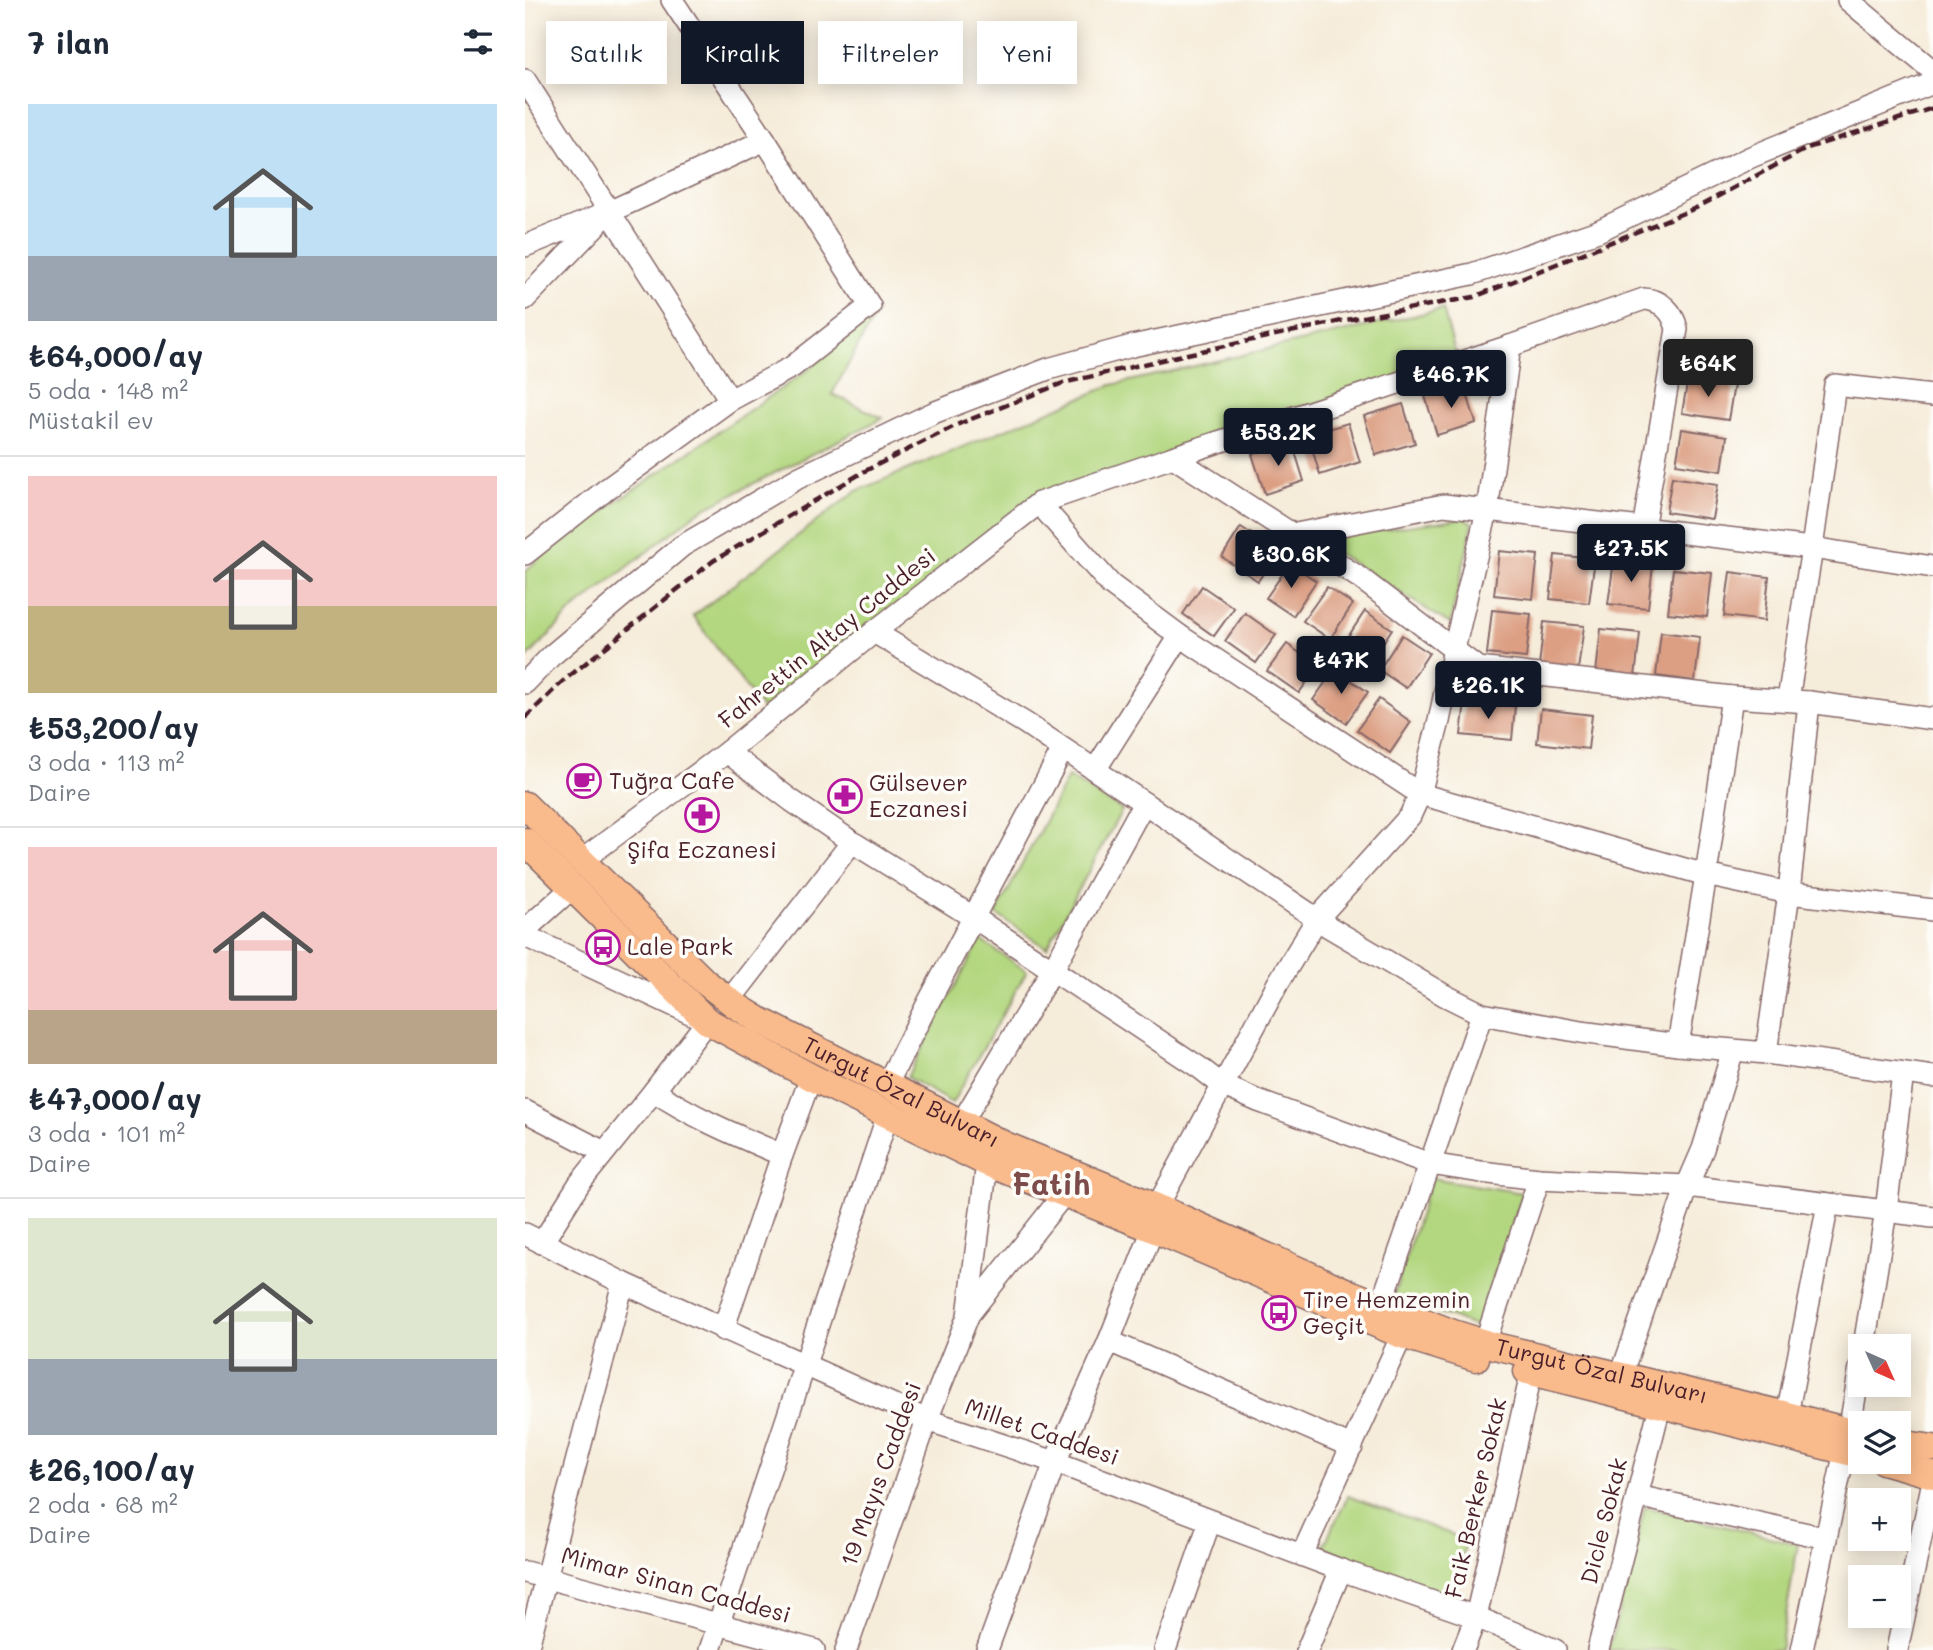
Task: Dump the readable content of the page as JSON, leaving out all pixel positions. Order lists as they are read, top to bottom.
{
  "streets": {
    "main road": ["Turgut Özal Bulvarı"],
    "street": [
      "Fahrettin Altay Caddesi",
      "Millet Caddesi",
      "19 Mayıs Caddesi",
      "Faik Berker Sokak",
      "Dicle Sokak",
      "Mimar Sinan Caddesi"
    ]
  },
  "crossings": [
    ["Fahrettin Altay Caddesi", "Turgut Özal Bulvarı"],
    ["Turgut Özal Bulvarı", "Faik Berker Sokak"],
    ["Turgut Özal Bulvarı", "Dicle Sokak"],
    ["Millet Caddesi", "19 Mayıs Caddesi"],
    ["Millet Caddesi", "Faik Berker Sokak"]
  ],
  "districts": ["Fatih"],
  "places": {
    "cafe": ["Tuğra Cafe"],
    "pharmacy": ["Gülsever Eczanesi", "Şifa Eczanesi"],
    "bus stop": ["Lale Park", "Tire Hemzemin Geçit"]
  },
  "north": "bottom right",
  "page": {
    "heading": "7 ilan",
    "chip": [
      "Satılık",
      "Kiralık",
      "Filtreler",
      "Yeni"
    ],
    "list": [
      {
        "name": "₺64,000/ay",
        "note": "5 oda · 148 m² · Müstakil ev"
      },
      {
        "name": "₺53,200/ay",
        "note": "3 oda · 113 m² · Daire"
      },
      {
        "name": "₺47,000/ay",
        "note": "3 oda · 101 m² · Daire"
      },
      {
        "name": "₺26,100/ay",
        "note": "2 oda · 68 m² · Daire"
      }
    ],
    "price": [
      "₺64K",
      "₺46.7K",
      "₺53.2K",
      "₺27.5K",
      "₺30.6K",
      "₺47K",
      "₺26.1K"
    ],
    "map_buttons": ["+", "−"]
  }
}
